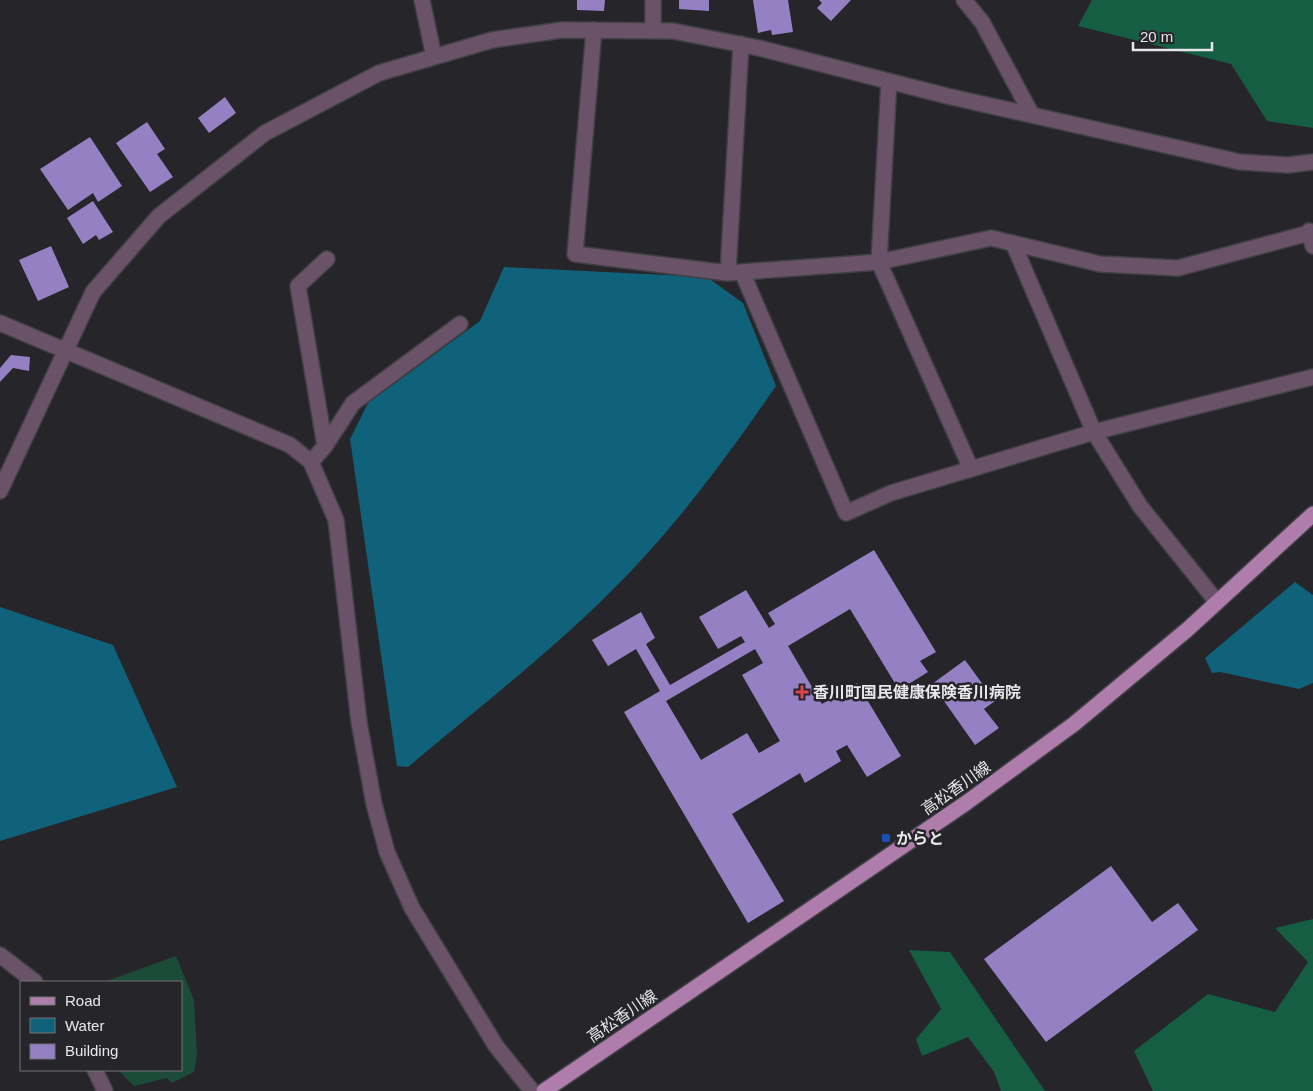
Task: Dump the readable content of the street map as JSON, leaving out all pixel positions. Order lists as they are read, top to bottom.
{
  "streets": {
    "main road": ["高松香川線"]
  },
  "places": {
    "health": ["香川町国民健康保険香川病院"],
    "transit": ["からと"]
  },
  "legend": ["Road", "Water", "Building"],
  "scale_bar": "20 m"
}
